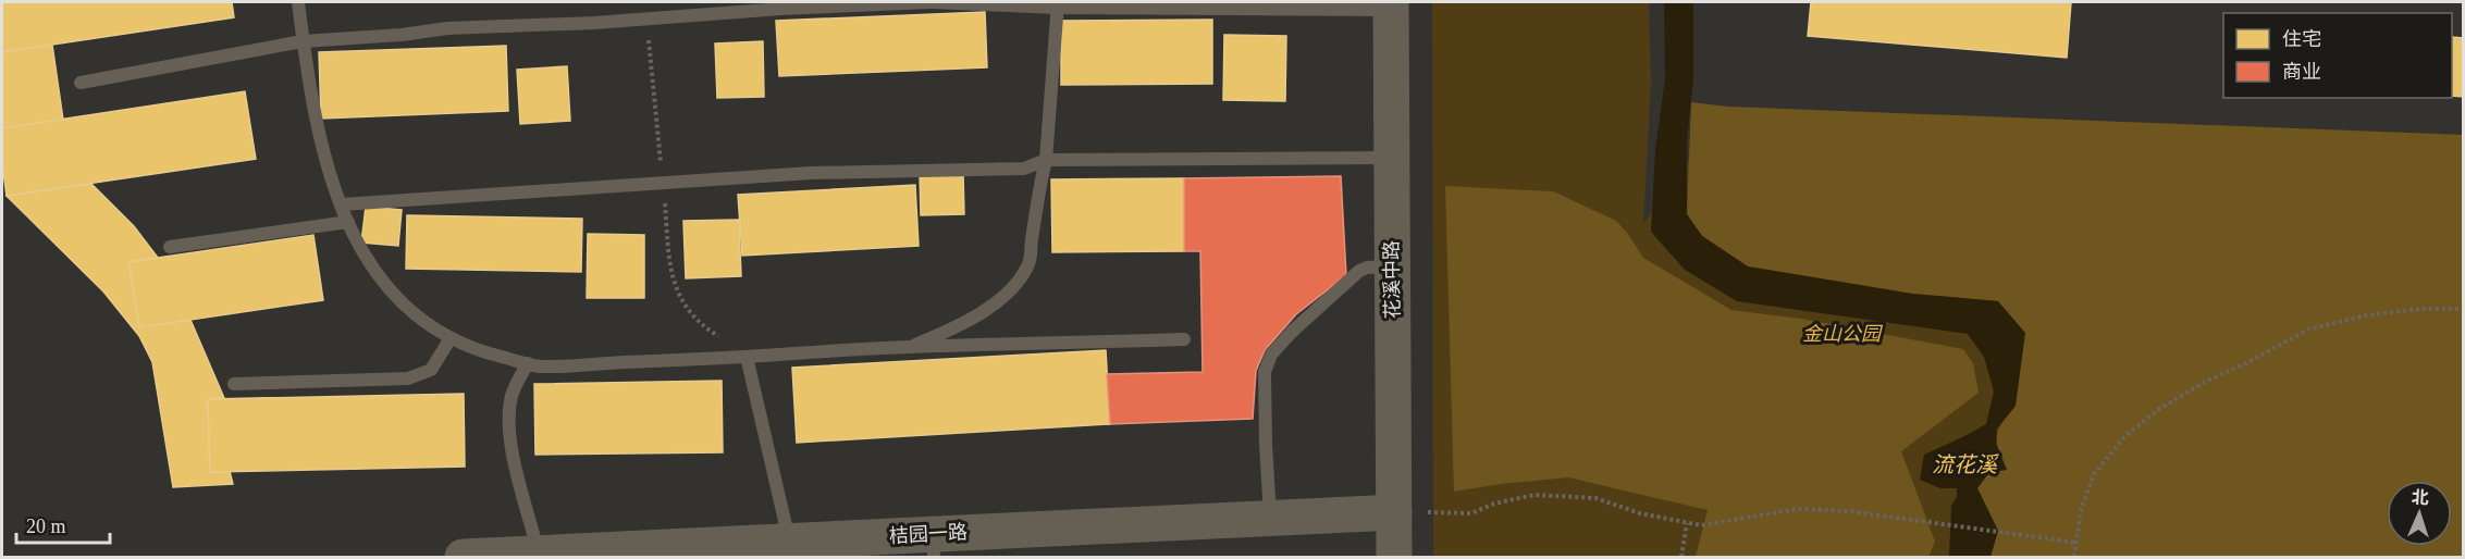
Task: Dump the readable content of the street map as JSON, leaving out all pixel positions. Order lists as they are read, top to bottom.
{
  "streets": {
    "street": ["花溪中路", "桔园一路"]
  },
  "crossings": [
    ["花溪中路", "桔园一路"]
  ],
  "water": ["流花溪"],
  "parks": ["金山公园"],
  "legend": ["住宅", "商业"],
  "scale_bar": "20 m",
  "north": "top"
}
